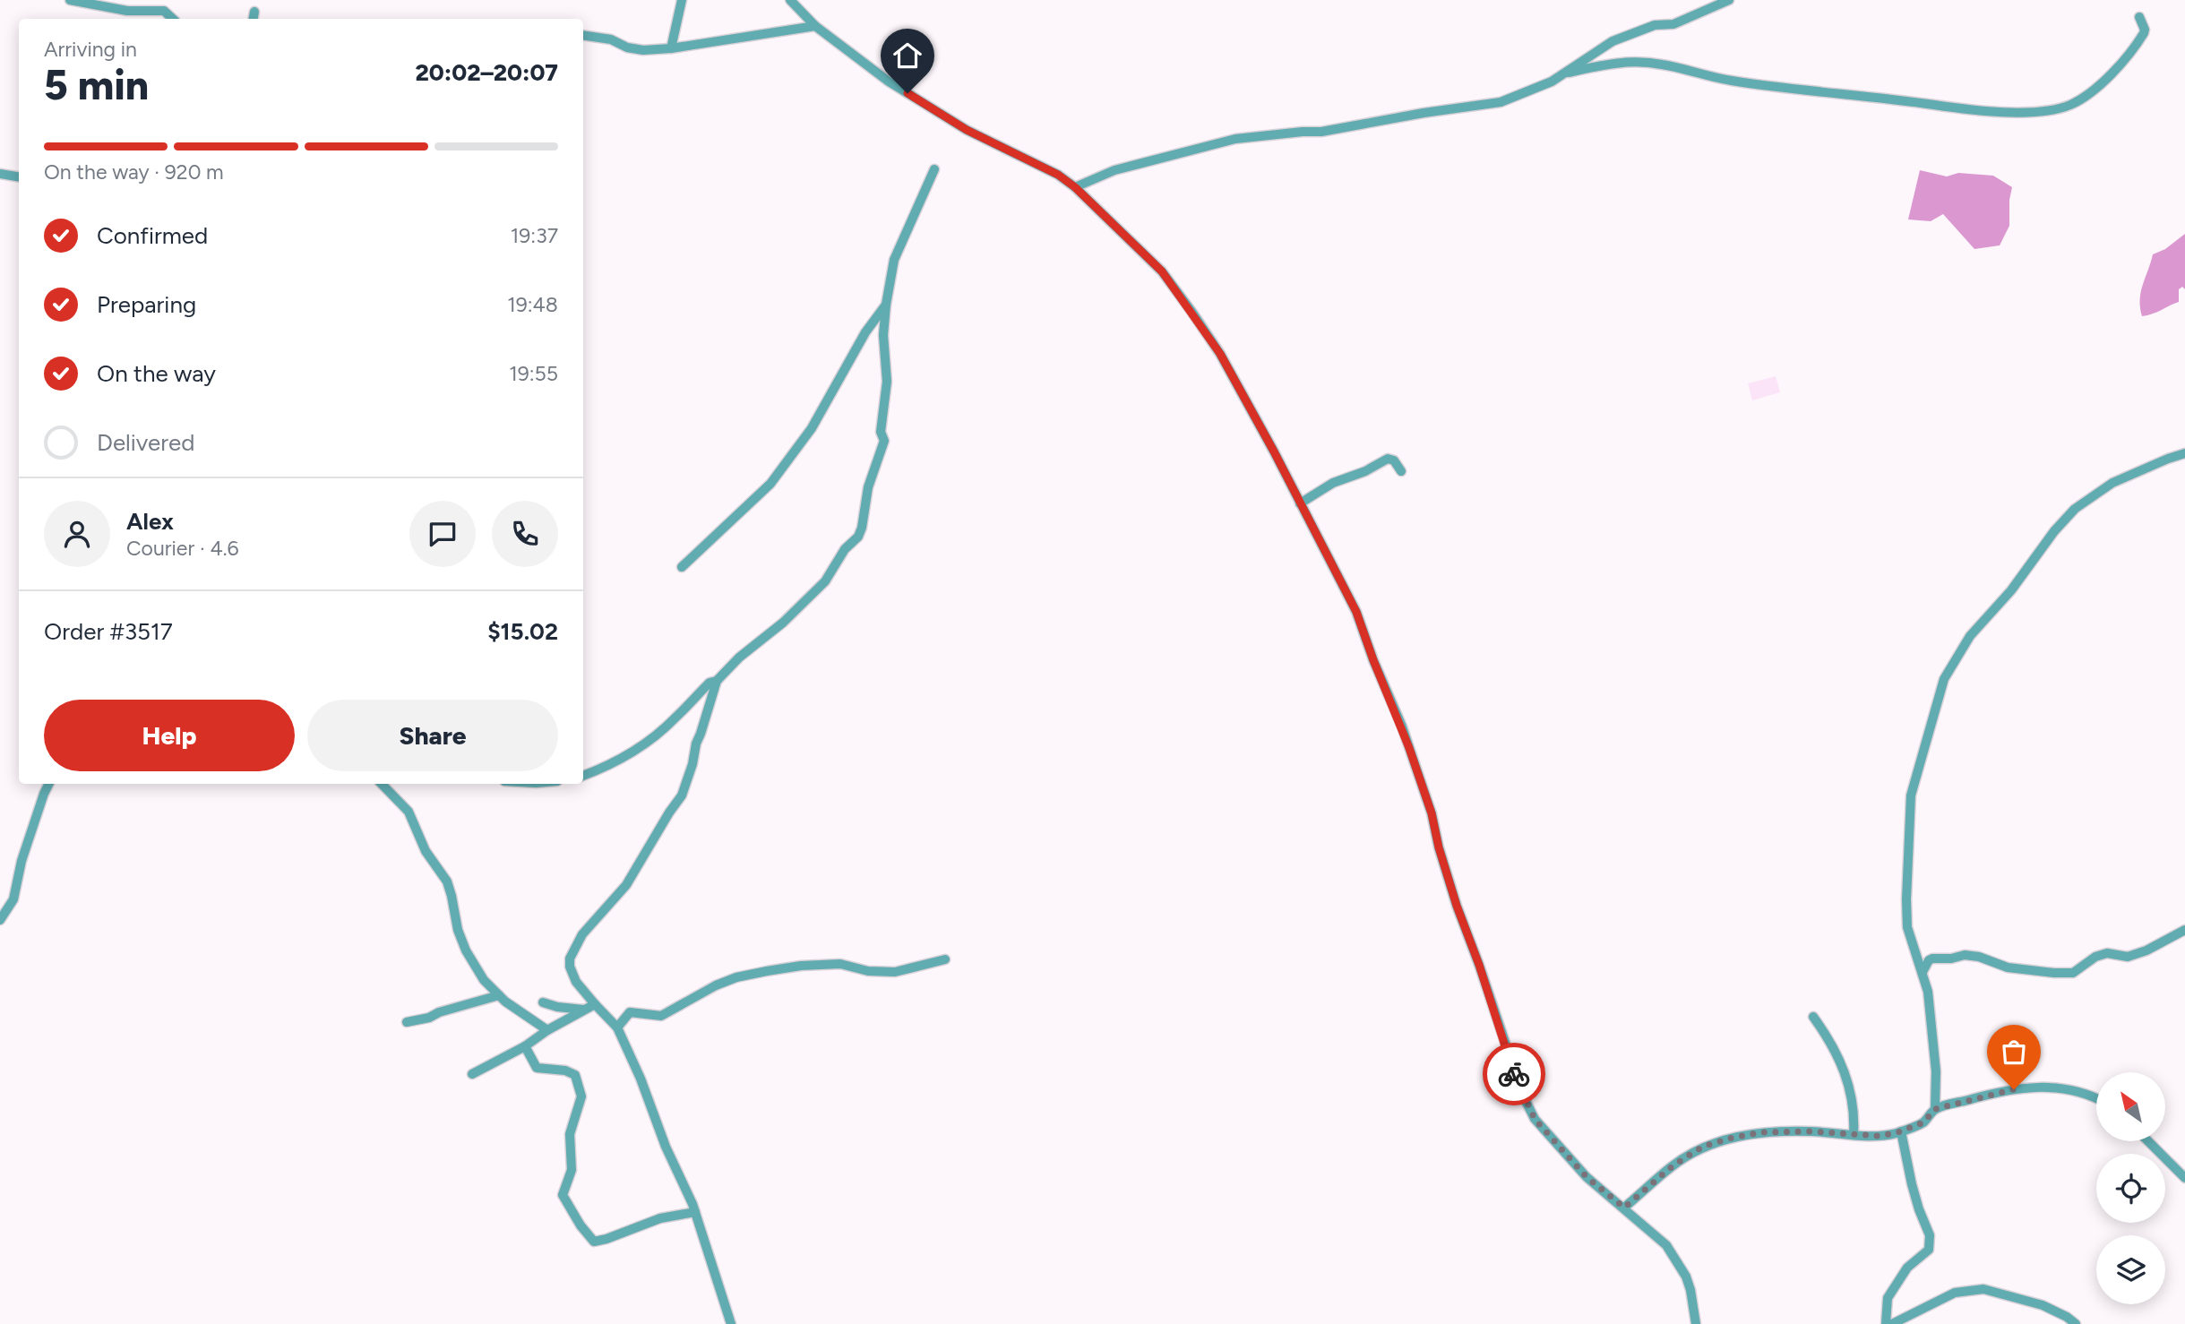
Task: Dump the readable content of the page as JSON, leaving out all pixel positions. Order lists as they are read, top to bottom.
{
  "north": "top left",
  "page": {
    "heading": ["5 min", "Arriving in", "20:02–20:07"],
    "panel": [
      "Alex",
      "Courier · 4.6",
      "Order #3517",
      "$15.02"
    ],
    "bar": "On the way · 920 m",
    "list": [
      ["Confirmed", "19:37"],
      ["Preparing", "19:48"],
      ["On the way", "19:55"],
      "Delivered"
    ],
    "buttons": ["Help", "Share"]
  }
}
